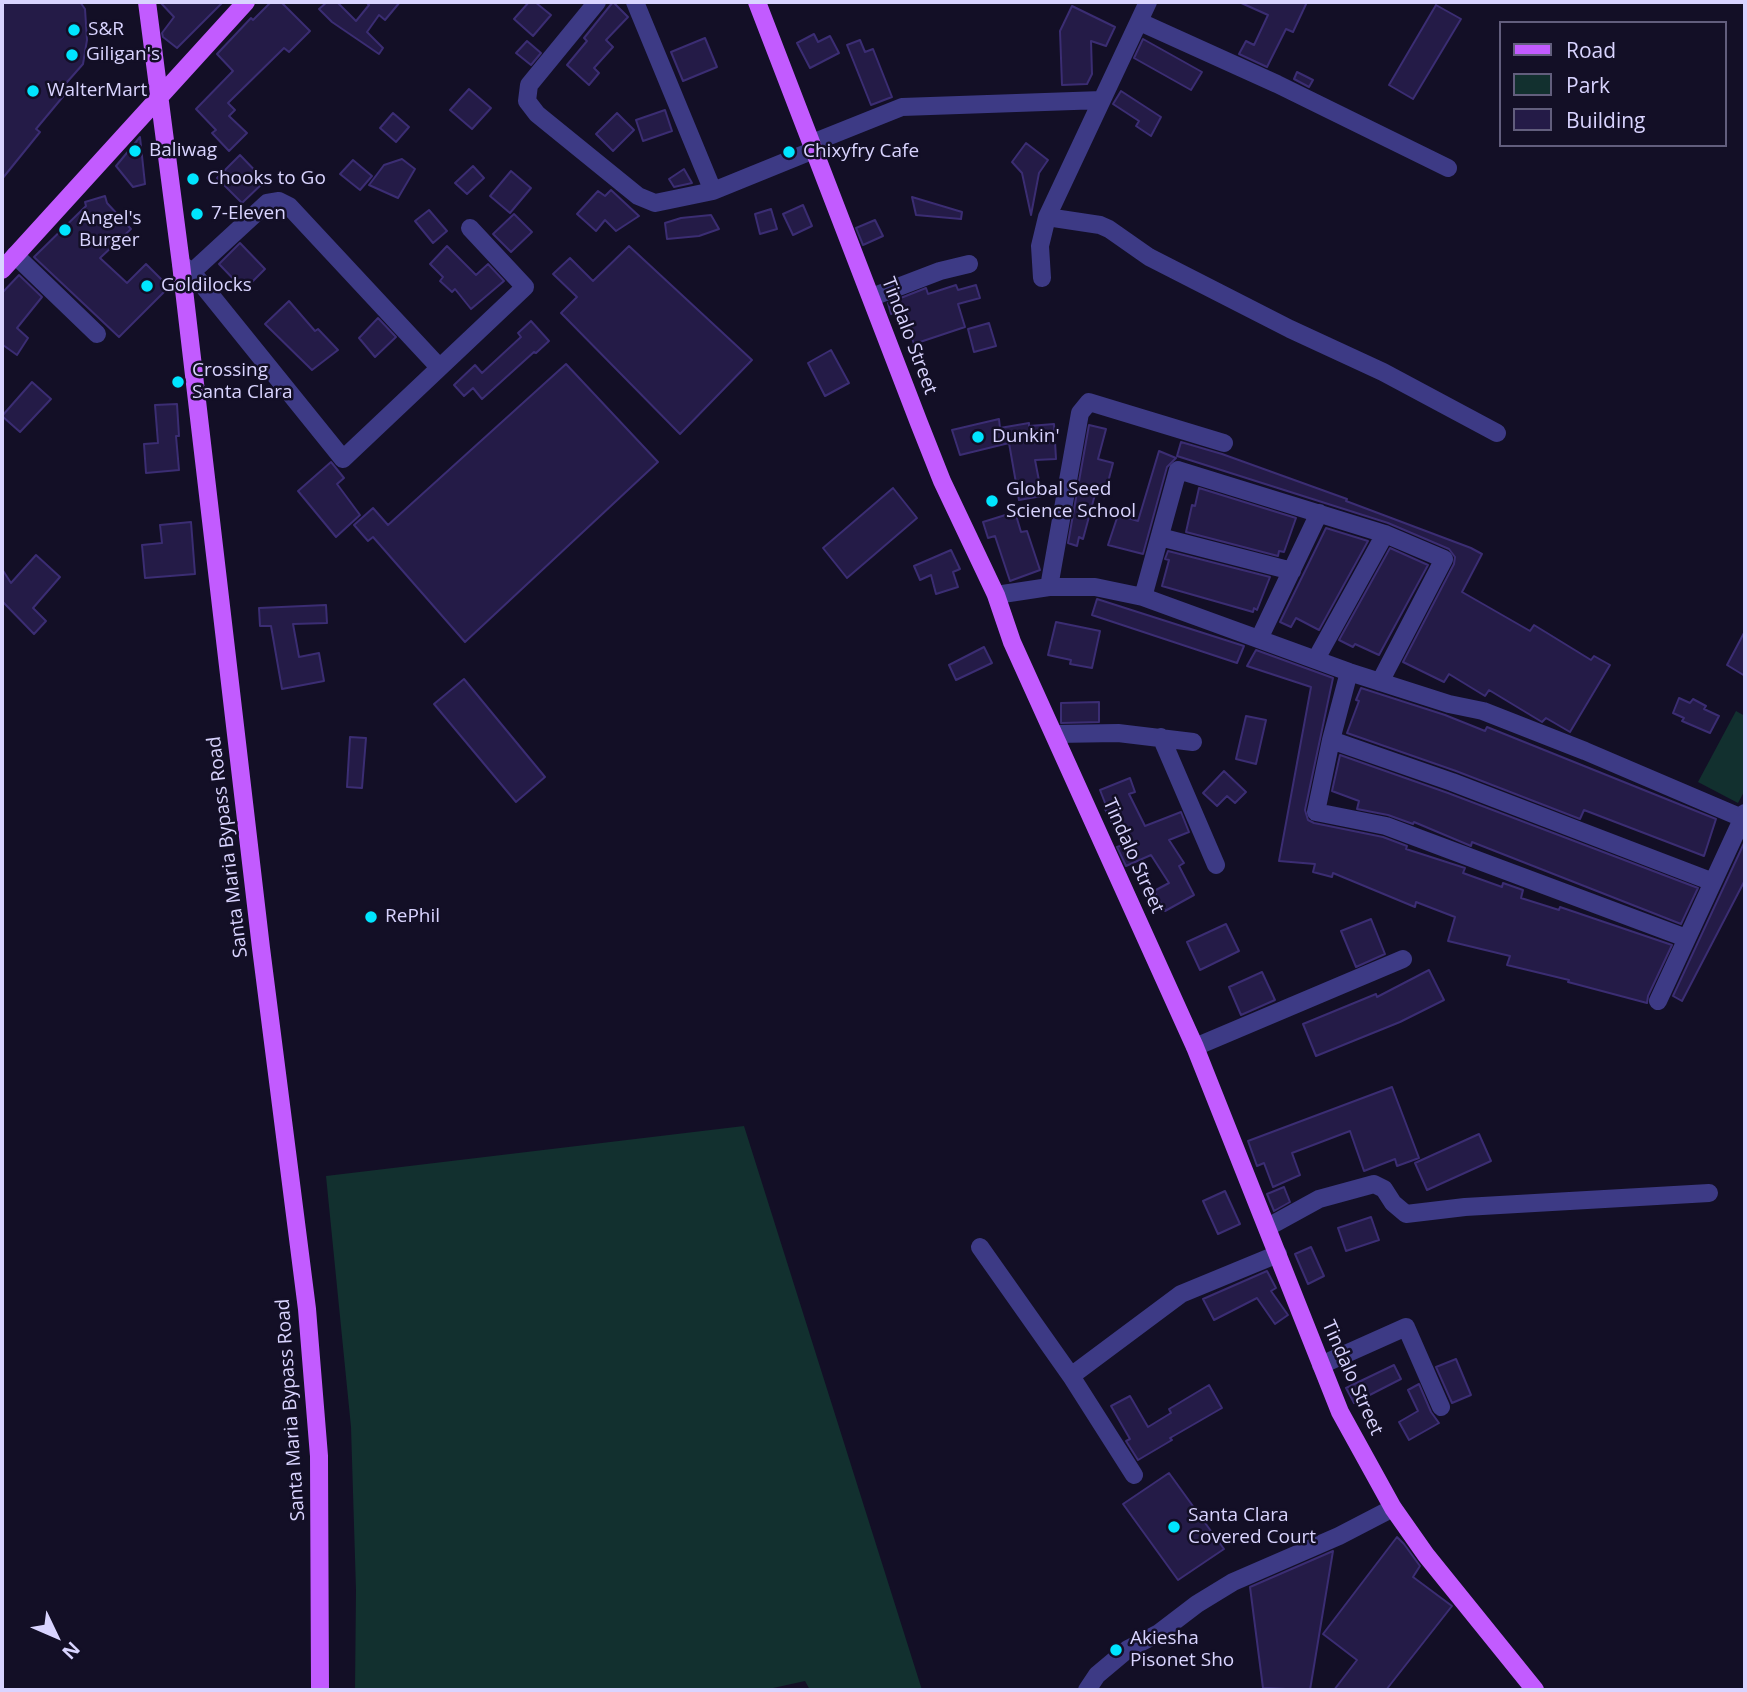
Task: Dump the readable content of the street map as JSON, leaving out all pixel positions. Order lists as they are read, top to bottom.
{
  "streets": {
    "main road": ["Tindalo Street", "Santa Maria Bypass Road"]
  },
  "places": [
    "S&R",
    "Giligan's",
    "WalterMart",
    "Baliwag",
    "Chixyfry Cafe",
    "Chooks to Go",
    "7-Eleven",
    "Angel's Burger",
    "Goldilocks",
    "Crossing Santa Clara",
    "Dunkin'",
    "Global Seed Science School",
    "RePhil",
    "Santa Clara Covered Court",
    "Akiesha Pisonet Sho"
  ],
  "legend": ["Road", "Park", "Building"],
  "north": "bottom right"
}
